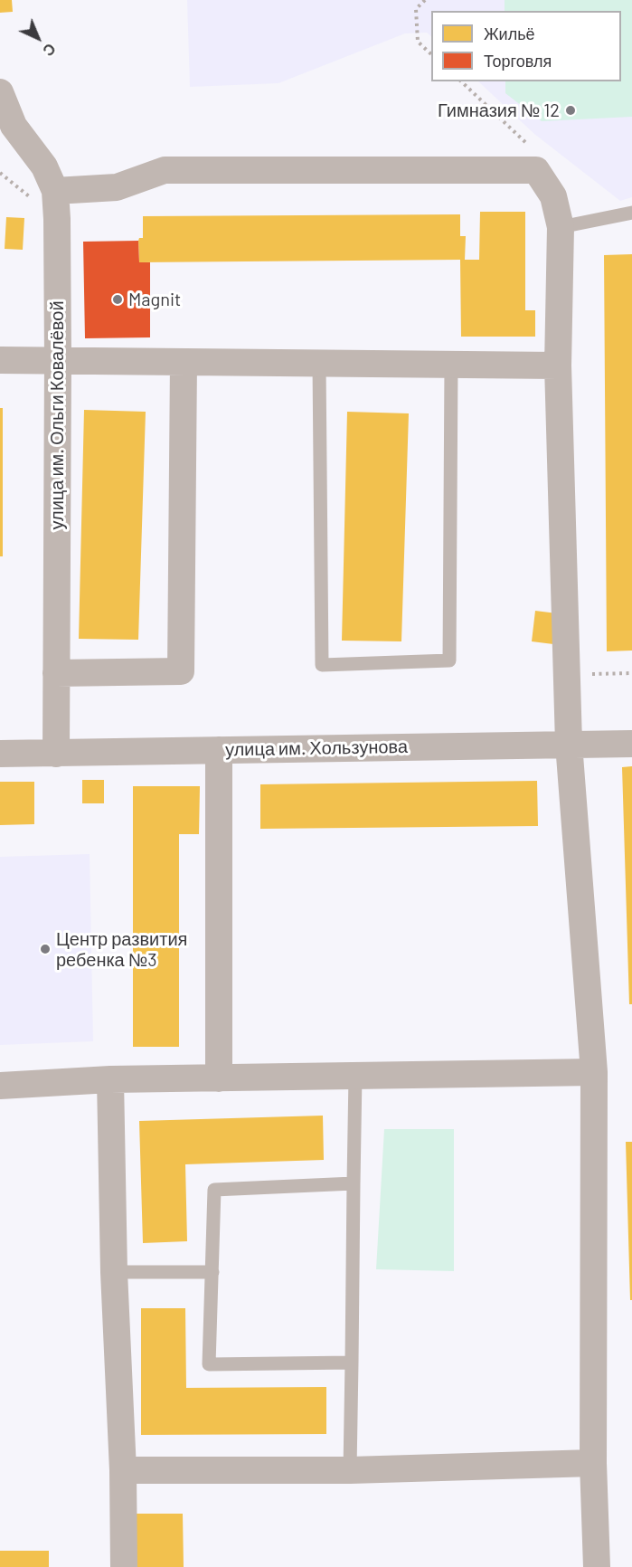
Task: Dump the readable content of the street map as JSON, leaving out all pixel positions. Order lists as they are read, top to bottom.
{
  "streets": {
    "street": ["улица им. Ольги Ковалёвой", "улица им. Хользунова"]
  },
  "crossings": [
    ["улица им. Ольги Ковалёвой", "улица им. Хользунова"]
  ],
  "places": ["Гимназия № 12", "Magnit", "Центр развития ребенка №3"],
  "legend": ["Жильё", "Торговля"],
  "north": "bottom right"
}
